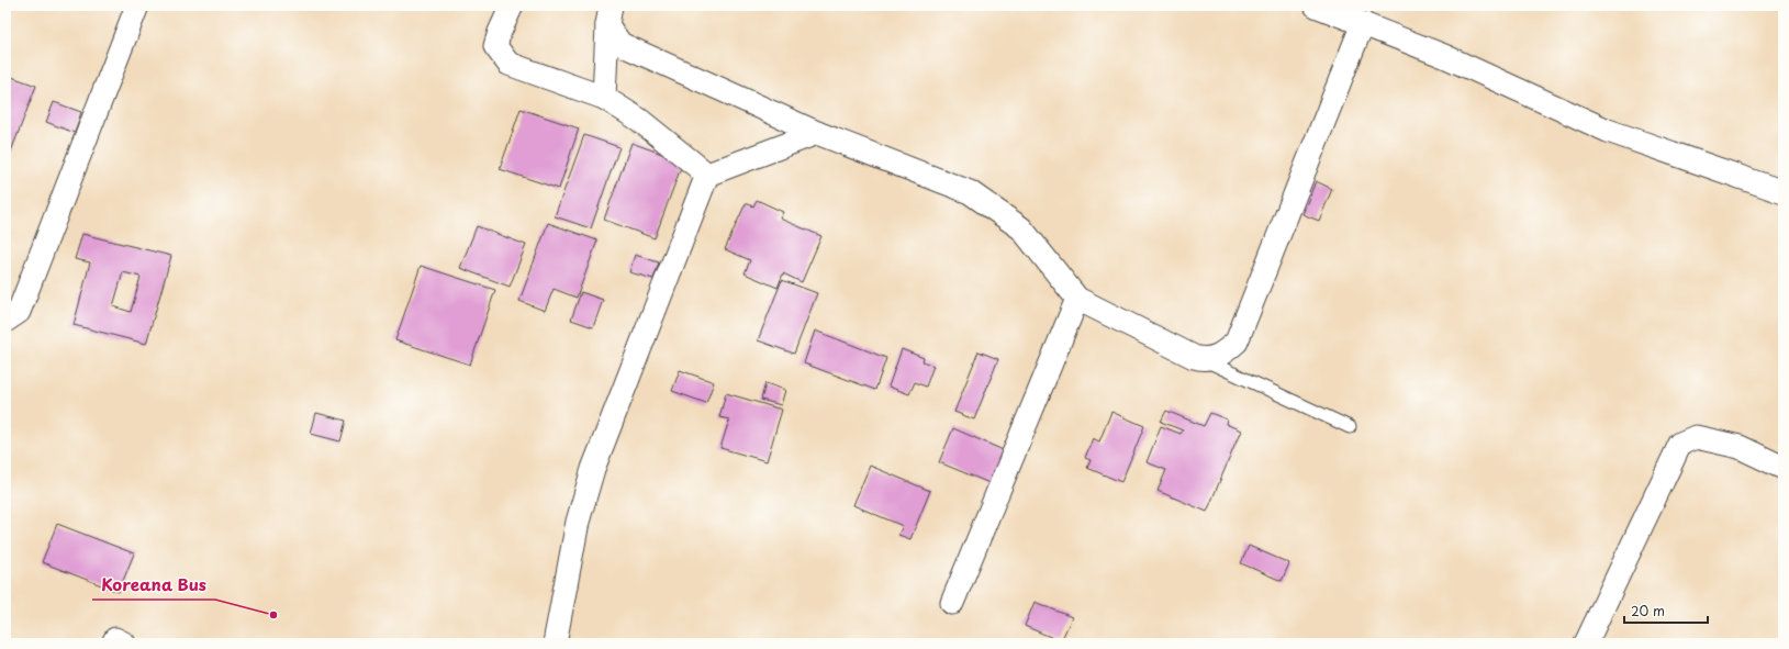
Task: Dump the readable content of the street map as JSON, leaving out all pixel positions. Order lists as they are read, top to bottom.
{
  "places": ["Koreana Bus"],
  "scale_bar": "20 m"
}
